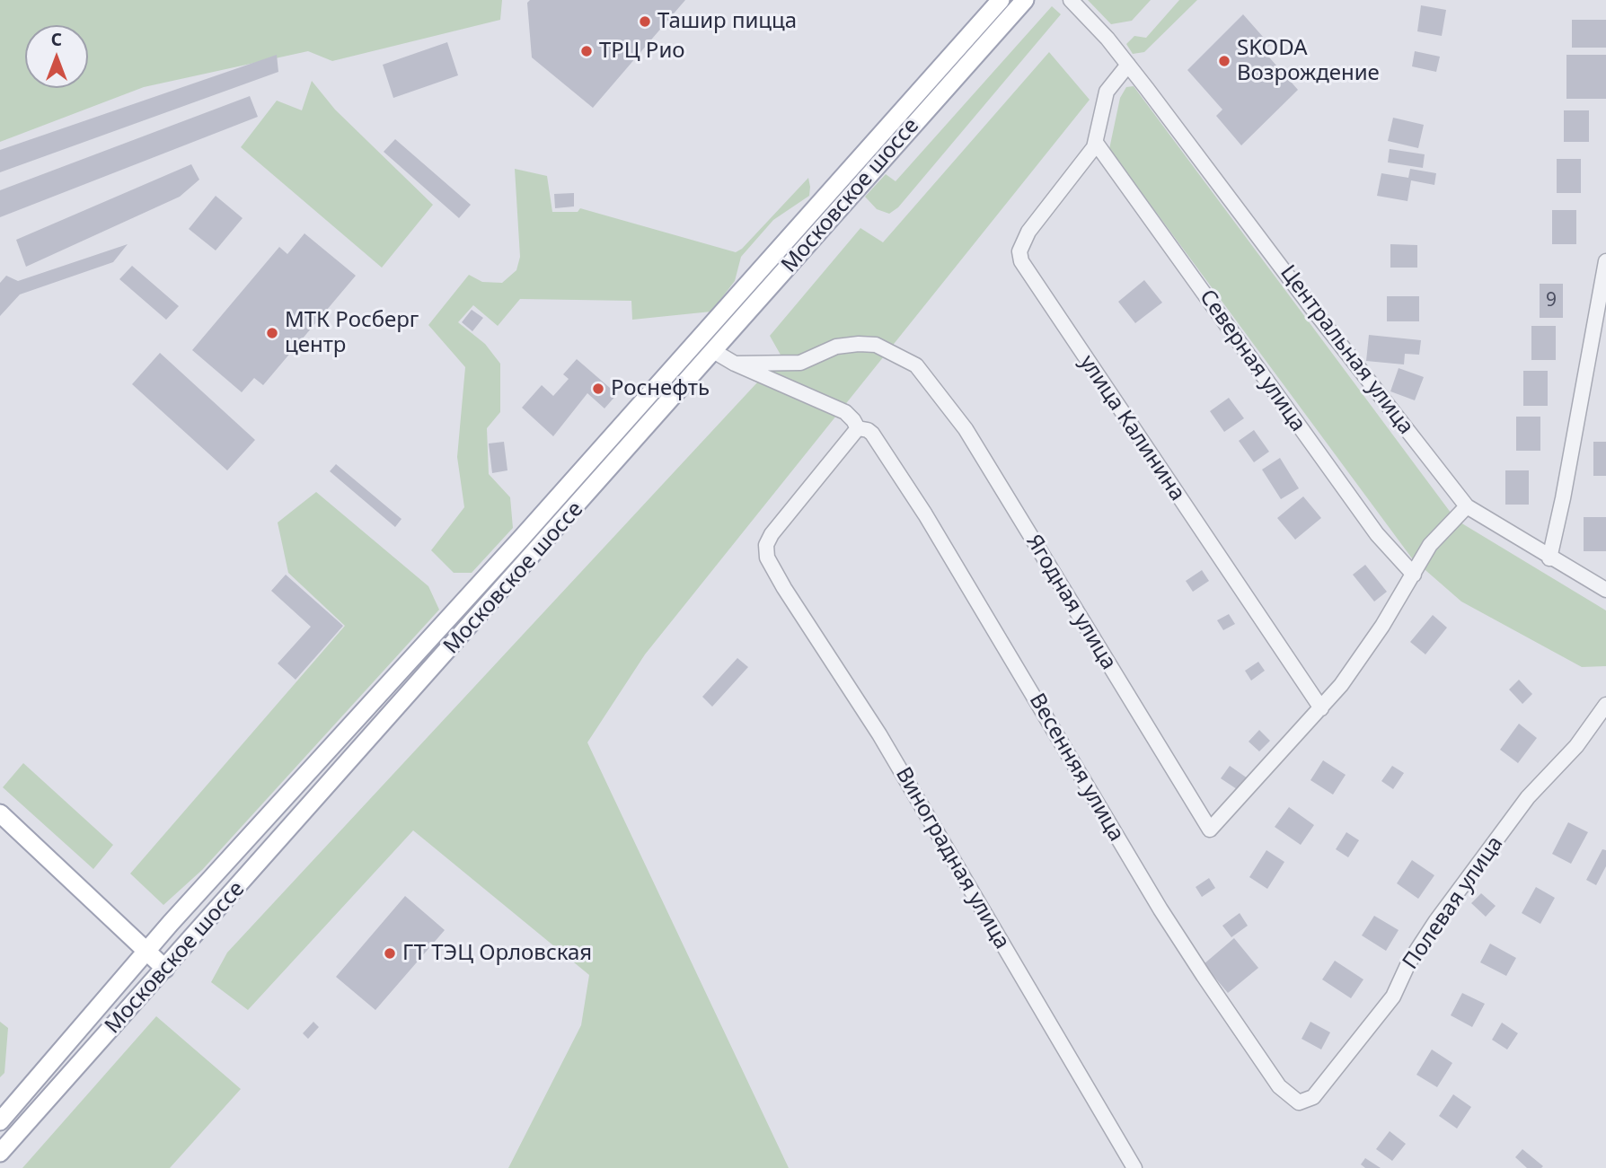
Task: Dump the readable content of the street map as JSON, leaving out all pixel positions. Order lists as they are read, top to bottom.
{
  "streets": {
    "main road": ["Московское шоссе"],
    "street": [
      "Центральная улица",
      "Северная улица",
      "улица Калинина",
      "Ягодная улица",
      "Весенняя улица",
      "Виноградная улица",
      "Полевая улица"
    ]
  },
  "crossings": [
    ["Московское шоссе", "Весенняя улица"],
    ["Северная улица", "улица Калинина"],
    ["улица Калинина", "Ягодная улица"],
    ["Ягодная улица", "Весенняя улица"],
    ["Весенняя улица", "Виноградная улица"],
    ["Весенняя улица", "Полевая улица"]
  ],
  "places": [
    "Ташир пицца",
    "ТРЦ Рио",
    "SKODA Возрождение",
    "МТК Росберг центр",
    "Роснефть",
    "ГТ ТЭЦ Орловская"
  ],
  "house_numbers": ["9"],
  "north": "top"
}
